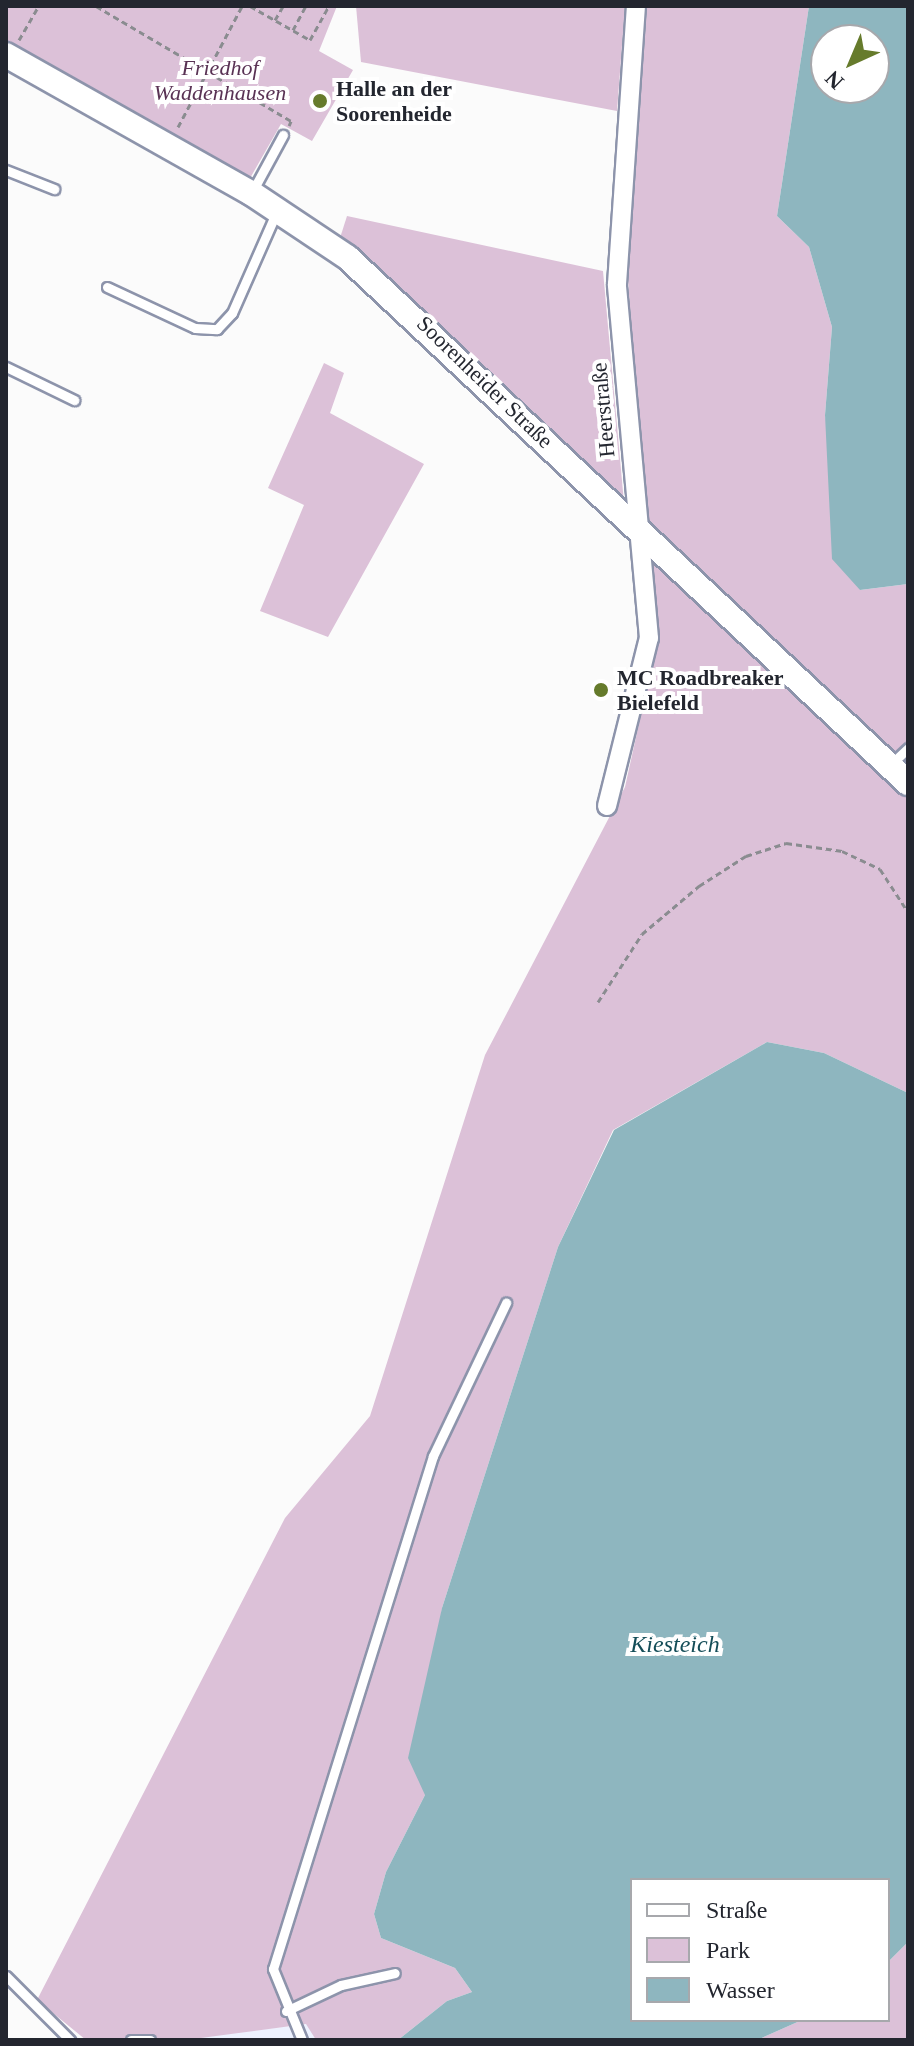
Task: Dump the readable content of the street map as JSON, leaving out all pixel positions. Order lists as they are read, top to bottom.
{
  "streets": {
    "main road": ["Soorenheider Straße"],
    "street": ["Heerstraße"]
  },
  "crossings": [
    ["Soorenheider Straße", "Heerstraße"]
  ],
  "water": ["Kiesteich"],
  "parks": ["Friedhof Waddenhausen"],
  "places": ["Halle an der Soorenheide", "MC Roadbreaker Bielefeld"],
  "legend": ["Straße", "Park", "Wasser"],
  "north": "bottom left"
}
